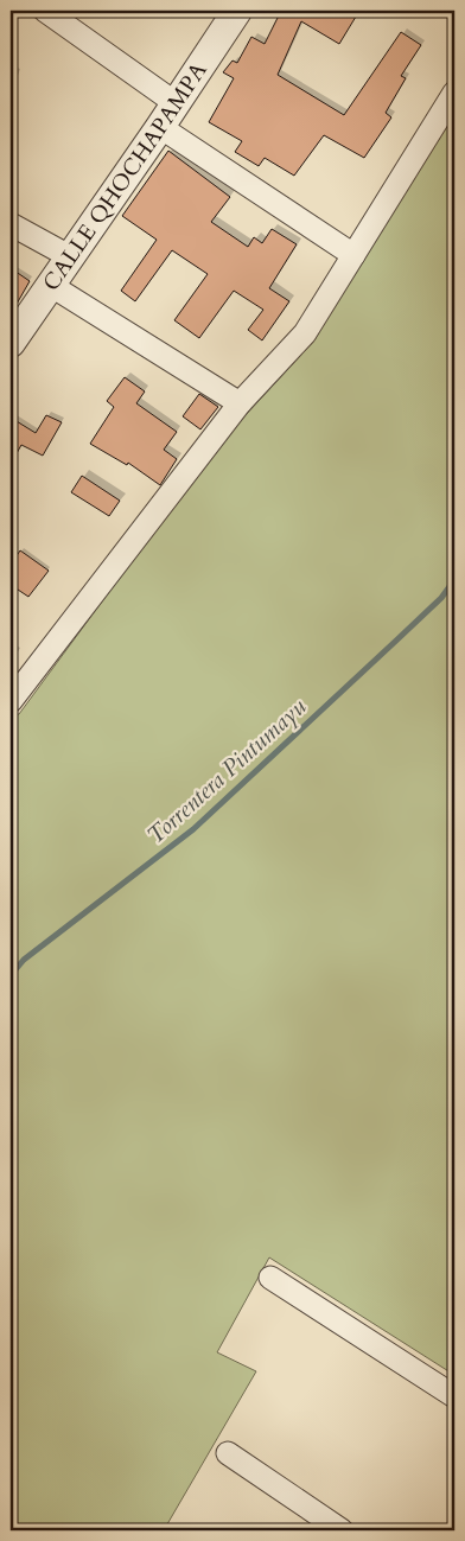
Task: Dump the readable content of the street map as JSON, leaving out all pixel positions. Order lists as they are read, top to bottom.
{
  "streets": {
    "street": ["CALLE QHOCHAPAMPA"]
  },
  "water": ["Torrentera Pintumayu"]
}
